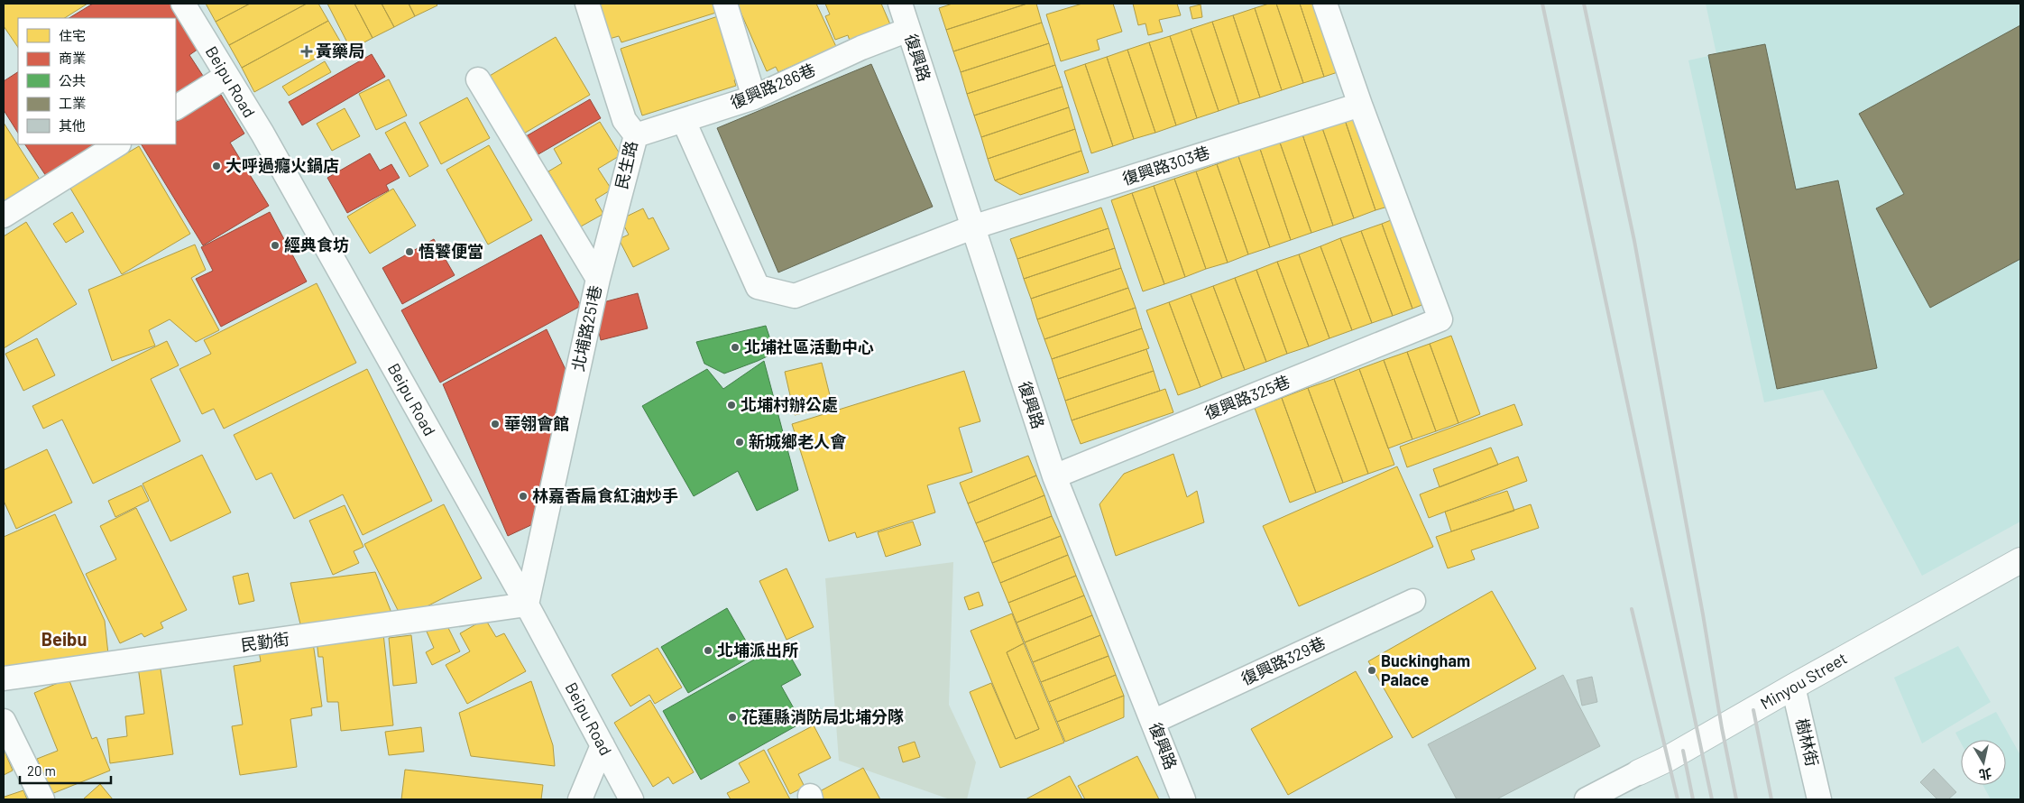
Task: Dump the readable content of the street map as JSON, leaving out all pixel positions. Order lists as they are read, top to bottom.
{
  "streets": {
    "street": [
      "復興路",
      "Beipu Road",
      "復興路286巷",
      "民生路",
      "復興路303巷",
      "北埔路251巷",
      "復興路325巷",
      "民勤街",
      "復興路329巷",
      "Minyou Street",
      "樹林街"
    ]
  },
  "crossings": [
    ["復興路", "復興路286巷"],
    ["復興路", "復興路303巷"],
    ["復興路", "復興路325巷"],
    ["復興路", "復興路329巷"],
    ["Beipu Road", "北埔路251巷"],
    ["Beipu Road", "民勤街"],
    ["復興路286巷", "民生路"],
    ["復興路286巷", "復興路303巷"],
    ["民生路", "北埔路251巷"],
    ["復興路303巷", "復興路325巷"],
    ["北埔路251巷", "民勤街"],
    ["Minyou Street", "樹林街"]
  ],
  "districts": ["Beibu"],
  "places": {
    "health": ["黃藥局"],
    "other": [
      "大呼過癮火鍋店",
      "經典食坊",
      "悟饕便當",
      "北埔社區活動中心",
      "北埔村辦公處",
      "華翎會館",
      "新城鄉老人會",
      "林嘉香扁食紅油炒手",
      "北埔派出所",
      "Buckingham Palace",
      "花蓮縣消防局北埔分隊"
    ]
  },
  "legend": [
    "住宅",
    "商業",
    "公共",
    "工業",
    "其他"
  ],
  "scale_bar": "20 m",
  "north": "bottom"
}
